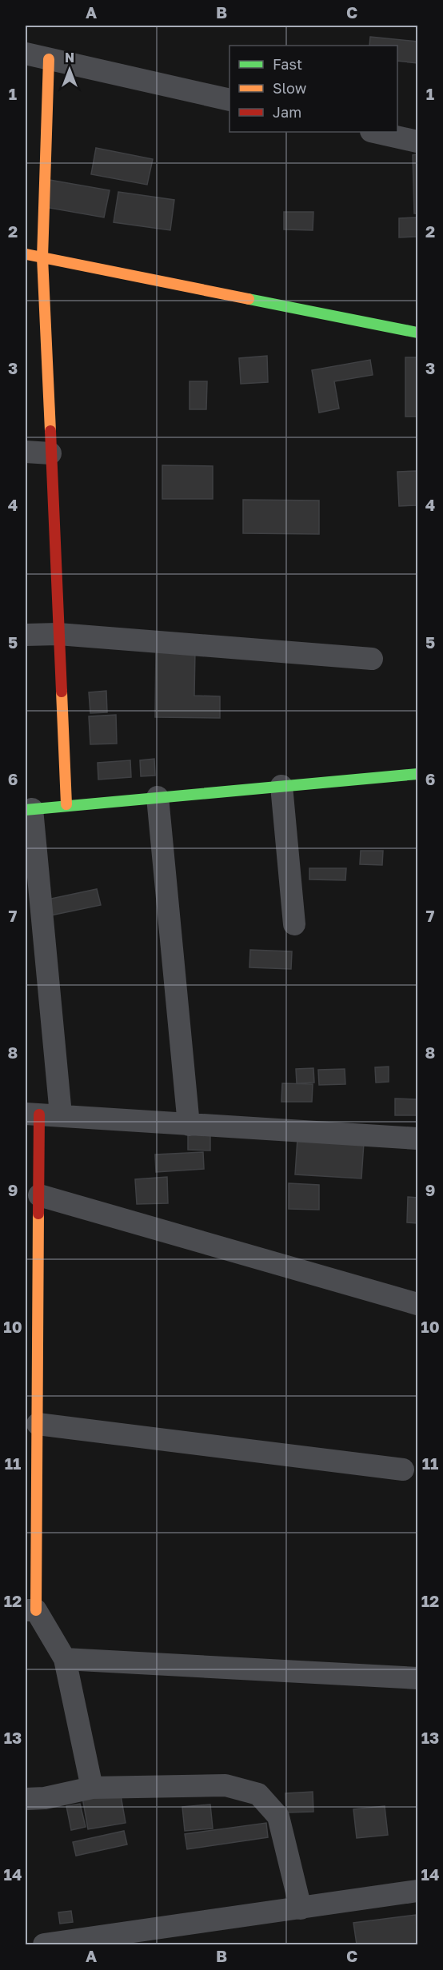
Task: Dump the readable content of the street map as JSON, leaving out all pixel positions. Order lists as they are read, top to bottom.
{
  "legend": ["Fast", "Slow", "Jam"],
  "north": "top",
  "grid": {
    "columns": ["A", "B", "C"],
    "rows": [
      "1",
      "2",
      "3",
      "4",
      "5",
      "6",
      "7",
      "8",
      "9",
      "10",
      "11",
      "12",
      "13",
      "14"
    ]
  }
}
